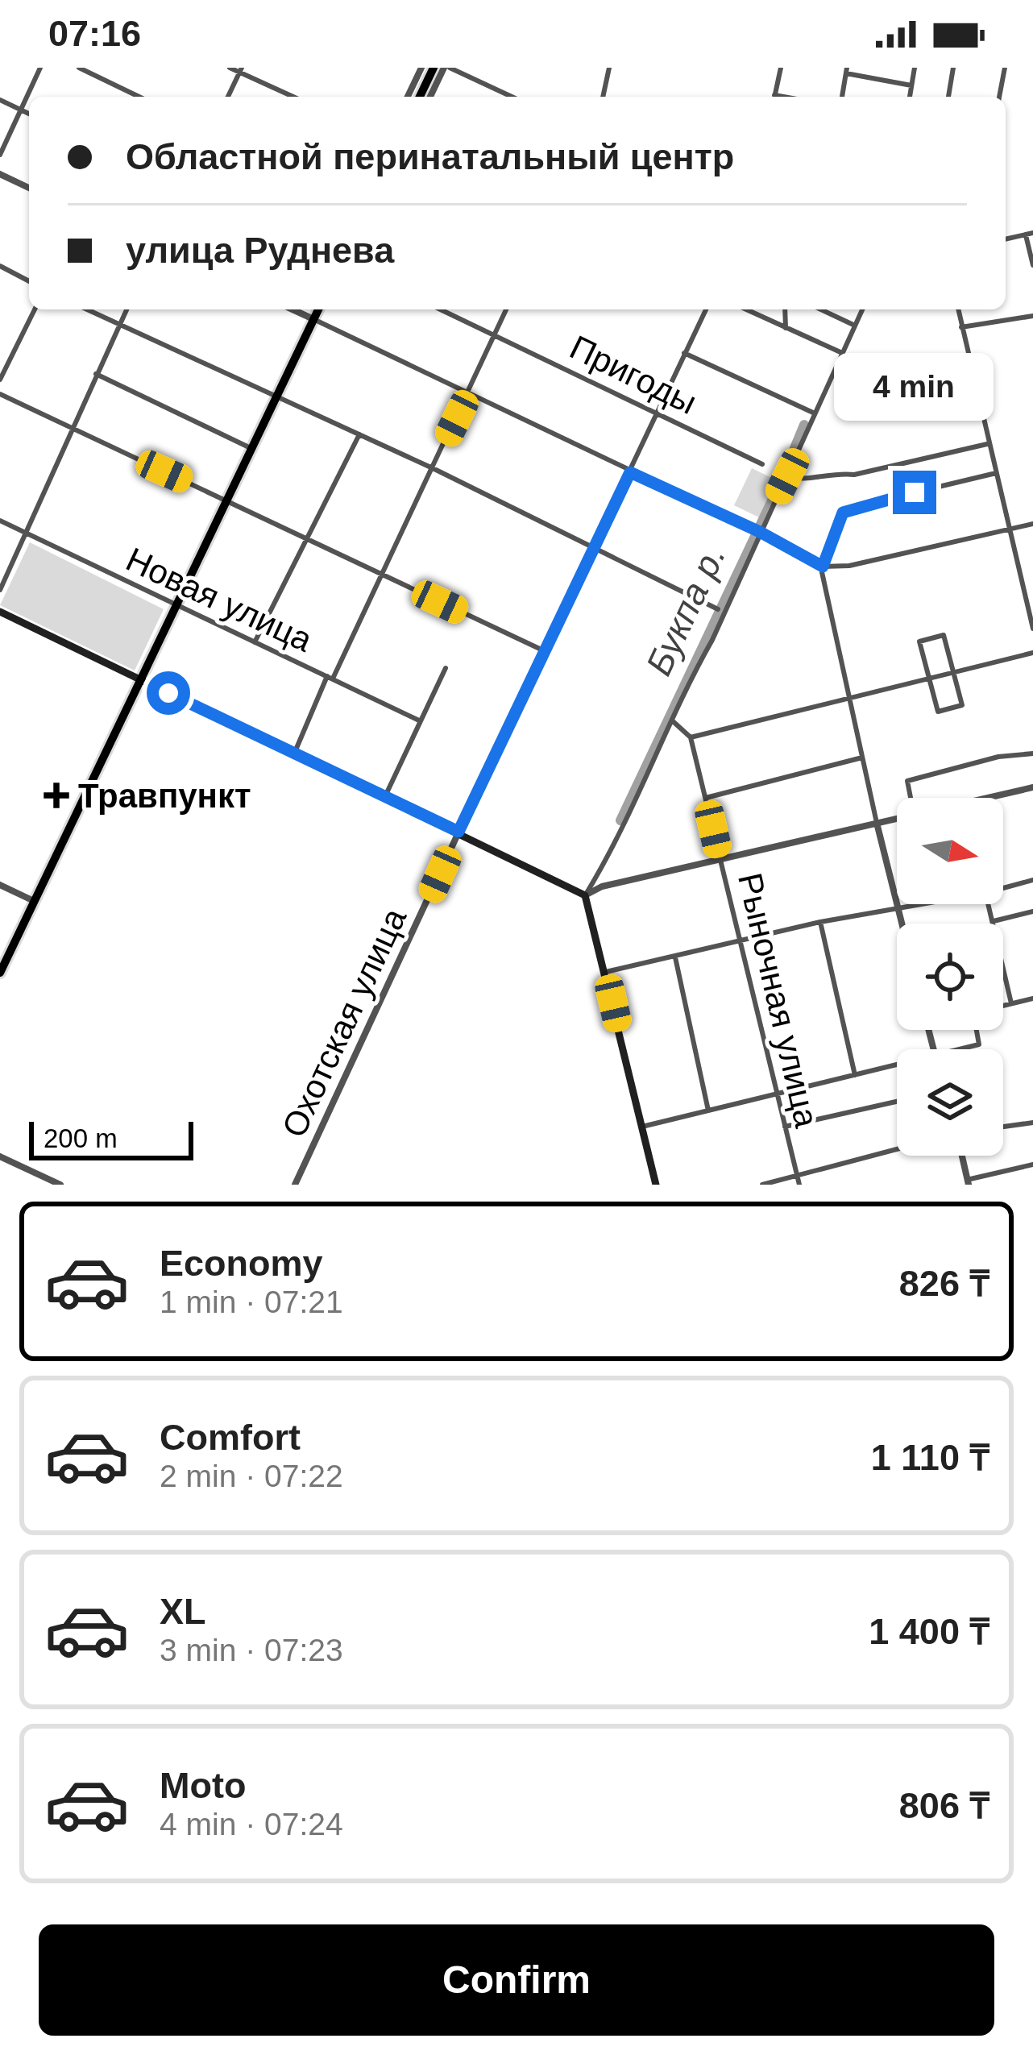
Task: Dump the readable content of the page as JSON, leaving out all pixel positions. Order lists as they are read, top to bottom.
{
  "streets": {
    "street": [
      "Пригоды",
      "Новая улица",
      "Рыночная улица",
      "Охотская улица"
    ]
  },
  "crossings": [
    ["Пригоды", "Охотская улица"]
  ],
  "water": ["Букпа р."],
  "places": {
    "health": ["Травпункт"]
  },
  "scale_bar": "200 m",
  "north": "right",
  "page": {
    "status": "07:16",
    "banner": ["Областной перинатальный центр", "улица Руднева"],
    "bubble": "4 min",
    "scale": "200 m",
    "list": [
      {
        "name": "Economy",
        "note": "1 min · 07:21",
        "value": "826 ₸"
      },
      {
        "name": "Comfort",
        "note": "2 min · 07:22",
        "value": "1 110 ₸"
      },
      {
        "name": "XL",
        "note": "3 min · 07:23",
        "value": "1 400 ₸"
      },
      {
        "name": "Moto",
        "note": "4 min · 07:24",
        "value": "806 ₸"
      }
    ],
    "buttons": "Confirm"
  }
}
